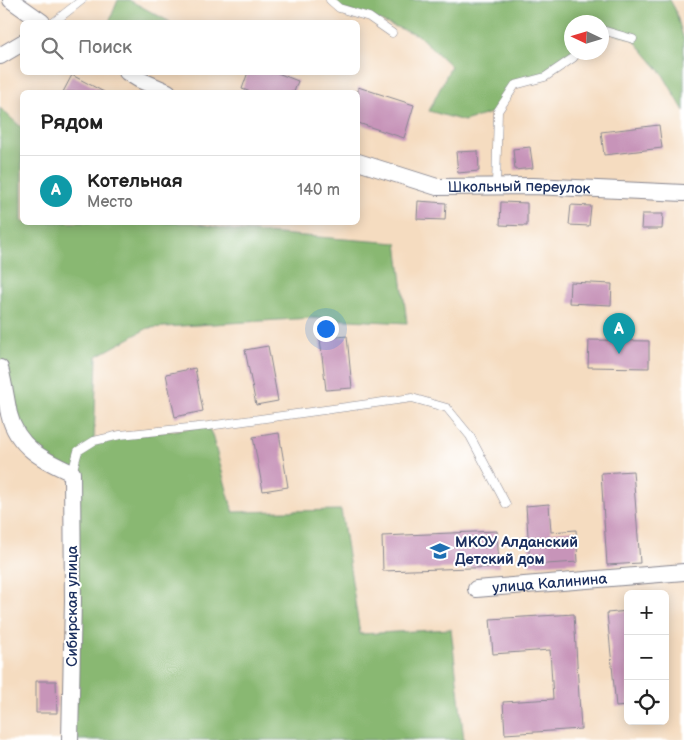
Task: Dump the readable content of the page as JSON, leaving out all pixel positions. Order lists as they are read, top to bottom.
{
  "streets": {
    "street": ["Школьный переулок", "улица Калинина", "Сибирская улица"]
  },
  "places": {
    "school or university": ["МКОУ Алданский Детский дом"]
  },
  "north": "left",
  "page": {
    "search": "Поиск",
    "heading": "Рядом",
    "list": [
      {
        "mark": "A",
        "name": "Котельная",
        "note": "Место",
        "value": "140 m"
      }
    ],
    "pins": "A",
    "map_buttons": ["+", "−"]
  }
}
